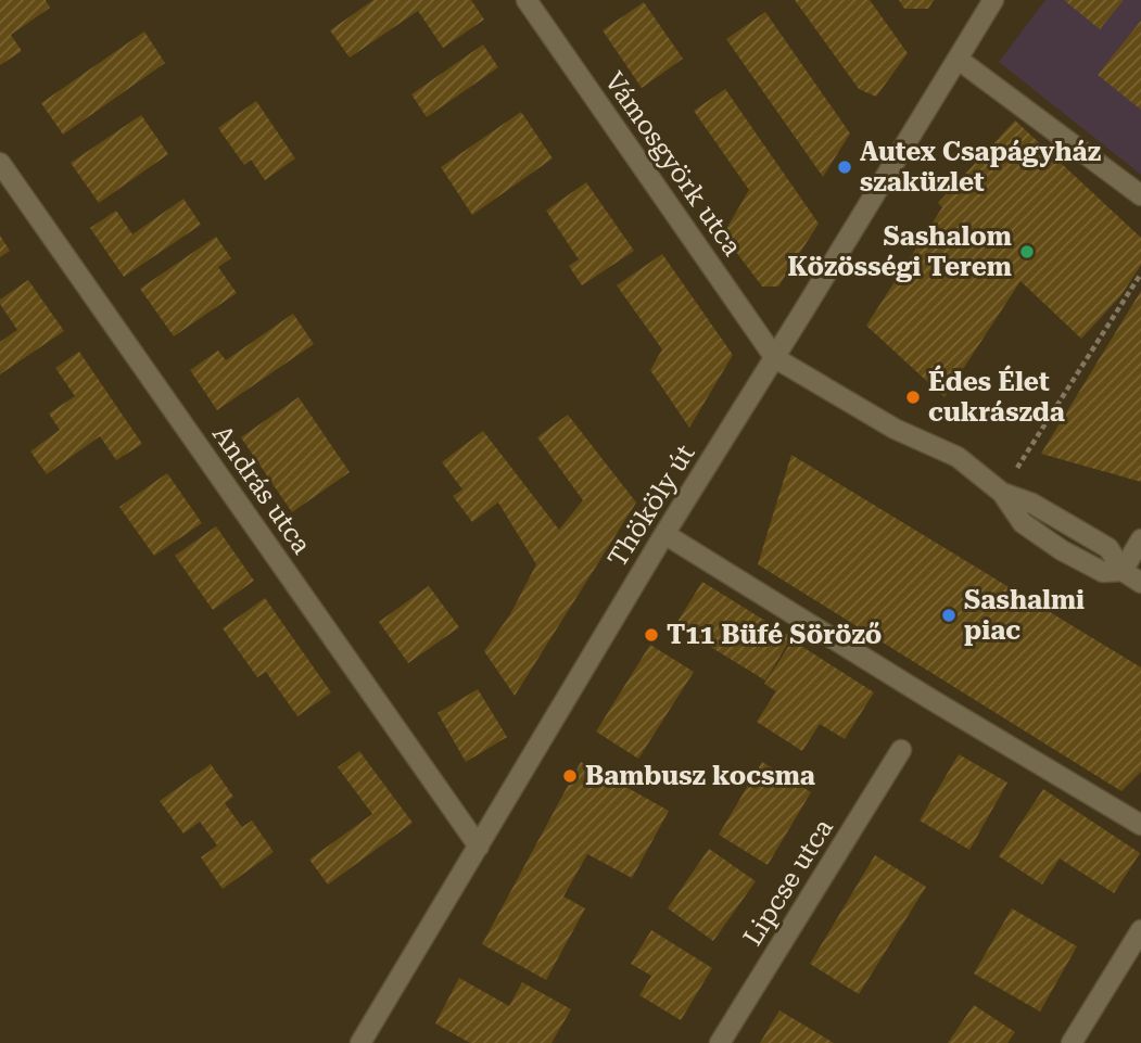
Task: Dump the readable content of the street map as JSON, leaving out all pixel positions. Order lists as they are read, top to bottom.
{
  "streets": {
    "street": [
      "Vámosgyörk utca",
      "András utca",
      "Thököly út",
      "Lipcse utca"
    ]
  },
  "crossings": [
    ["Vámosgyörk utca", "Thököly út"],
    ["András utca", "Thököly út"]
  ],
  "places": [
    "Autex Csapágyház szaküzlet",
    "Sashalom Közösségi Terem",
    "Édes Élet cukrászda",
    "Sashalmi piac",
    "T11 Büfé Söröző",
    "Bambusz kocsma"
  ]
}
